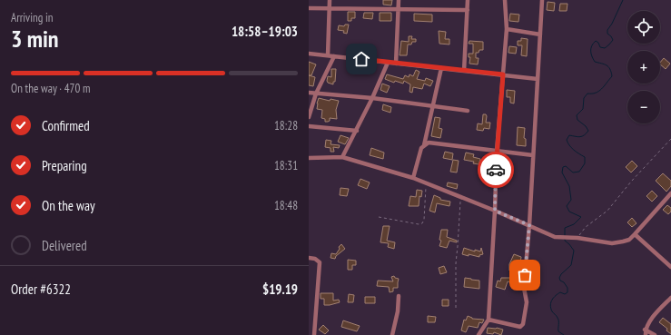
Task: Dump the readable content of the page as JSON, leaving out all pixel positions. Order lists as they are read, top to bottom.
{
  "page": {
    "heading": ["3 min", "Arriving in", "18:58–19:03"],
    "panel": ["Order #6322", "$19.19"],
    "map_buttons": ["+", "−"],
    "bar": "On the way · 470 m",
    "list": [
      ["Confirmed", "18:28"],
      ["Preparing", "18:31"],
      ["On the way", "18:48"],
      "Delivered"
    ]
  }
}
